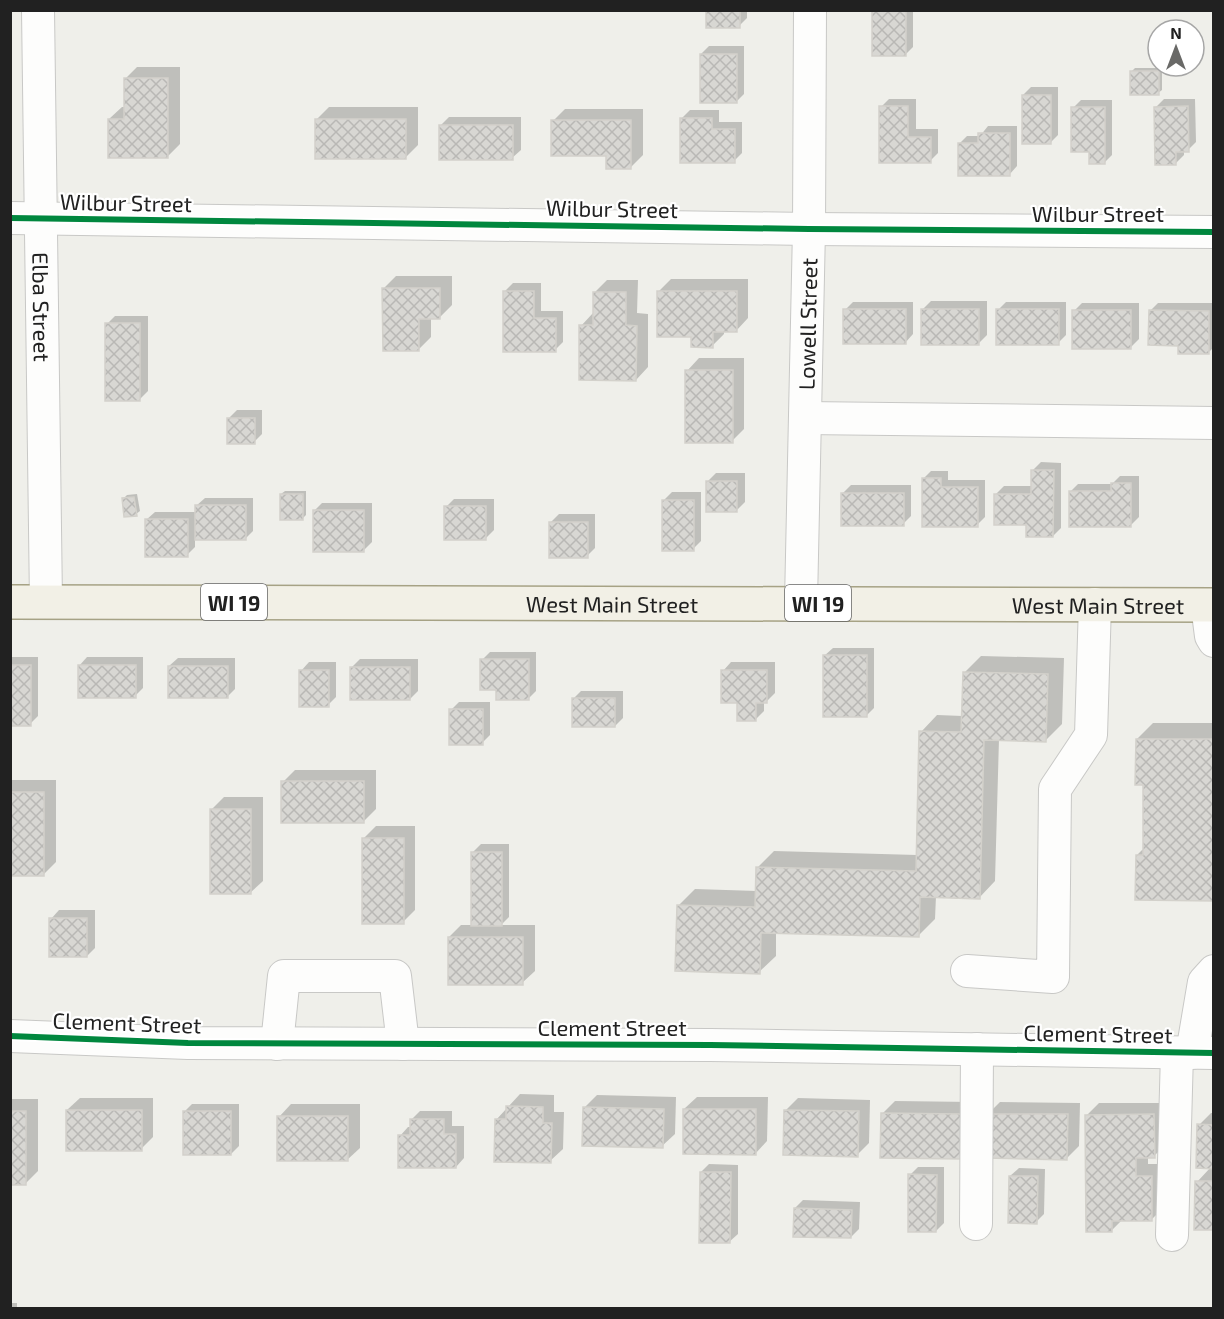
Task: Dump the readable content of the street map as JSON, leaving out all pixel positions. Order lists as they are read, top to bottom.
{
  "streets": {
    "main road": ["WI 19", "West Main Street"],
    "street": [
      "Wilbur Street",
      "Elba Street",
      "Lowell Street",
      "Clement Street"
    ]
  },
  "crossings": [
    ["Wilbur Street", "Elba Street"],
    ["Wilbur Street", "Lowell Street"],
    ["Elba Street", "West Main Street"],
    ["Lowell Street", "West Main Street"]
  ],
  "north": "top"
}
